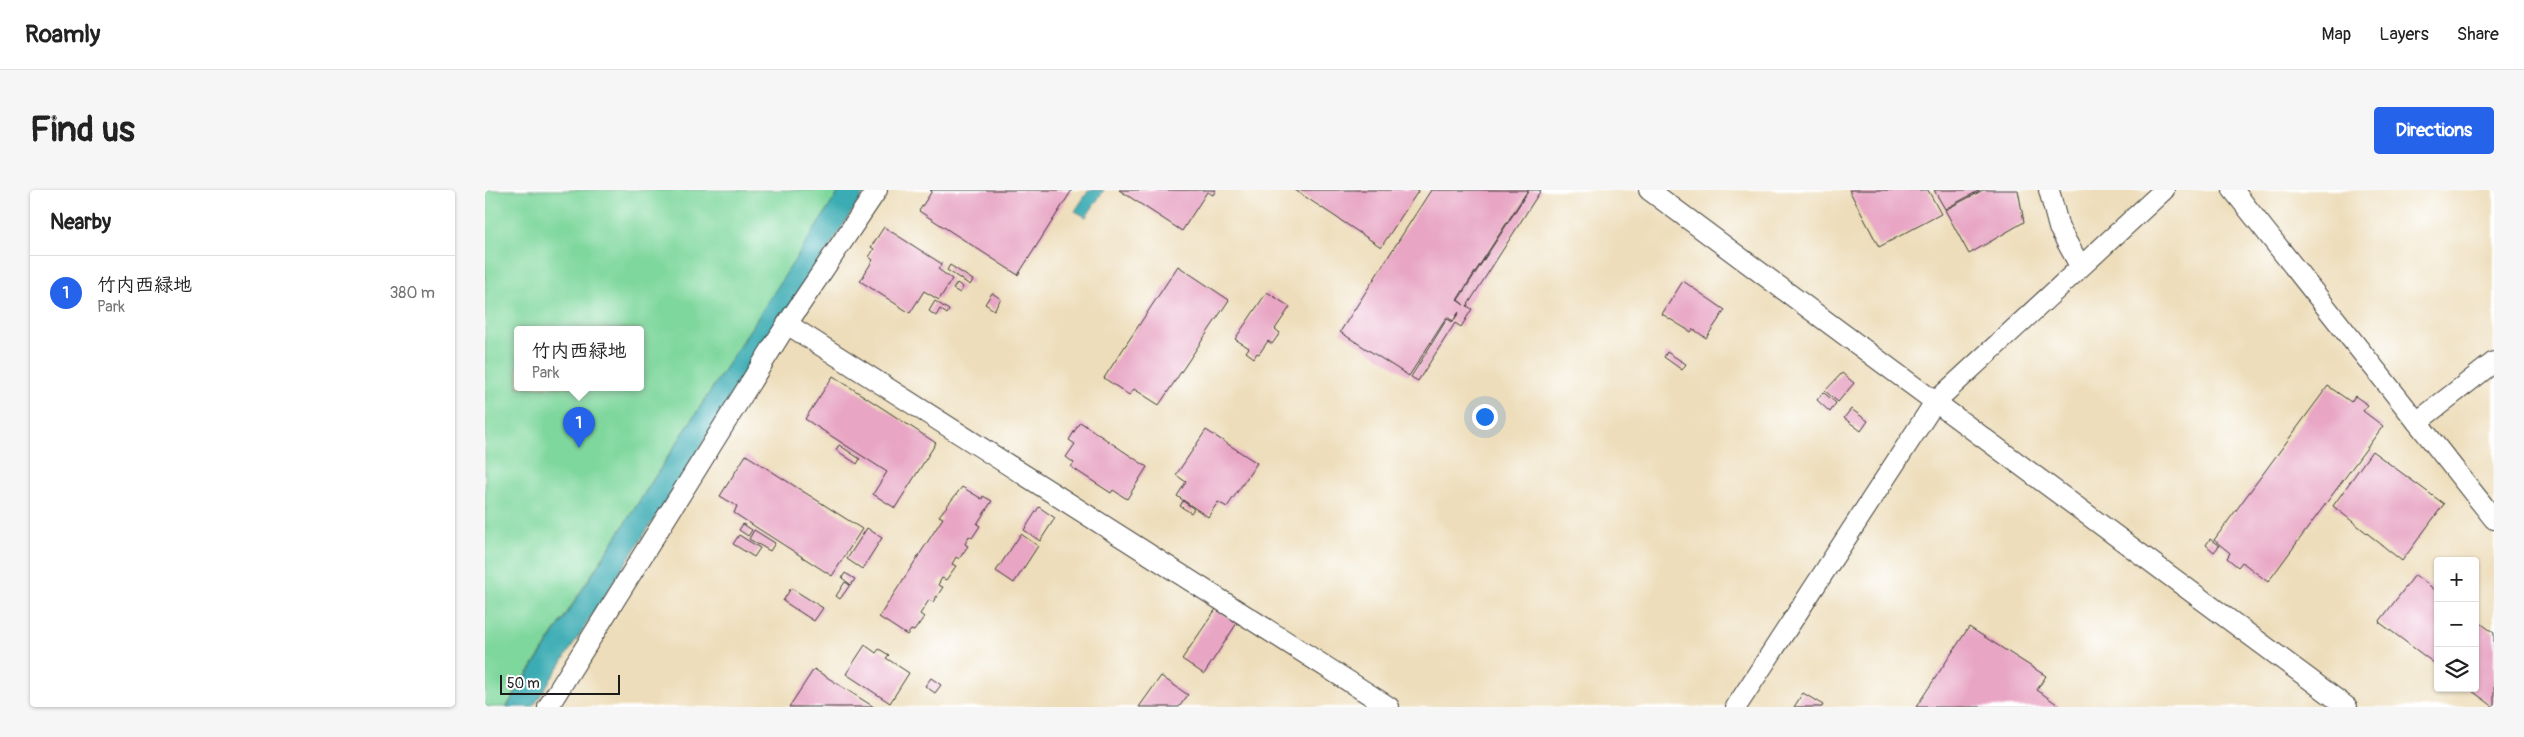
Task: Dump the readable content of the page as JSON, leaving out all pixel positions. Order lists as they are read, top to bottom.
{
  "scale_bar": "50 m",
  "page": {
    "header": "Roamly",
    "nav": ["Map", "Layers", "Share"],
    "buttons": "Directions",
    "title": "Find us",
    "heading": "Nearby",
    "list": [
      {
        "mark": "1",
        "name": "竹内西緑地",
        "note": "Park",
        "value": "380 m"
      }
    ],
    "popup": ["竹内西緑地", "Park"],
    "pins": "1",
    "map_buttons": ["+", "−"],
    "scale": "50 m"
  }
}
